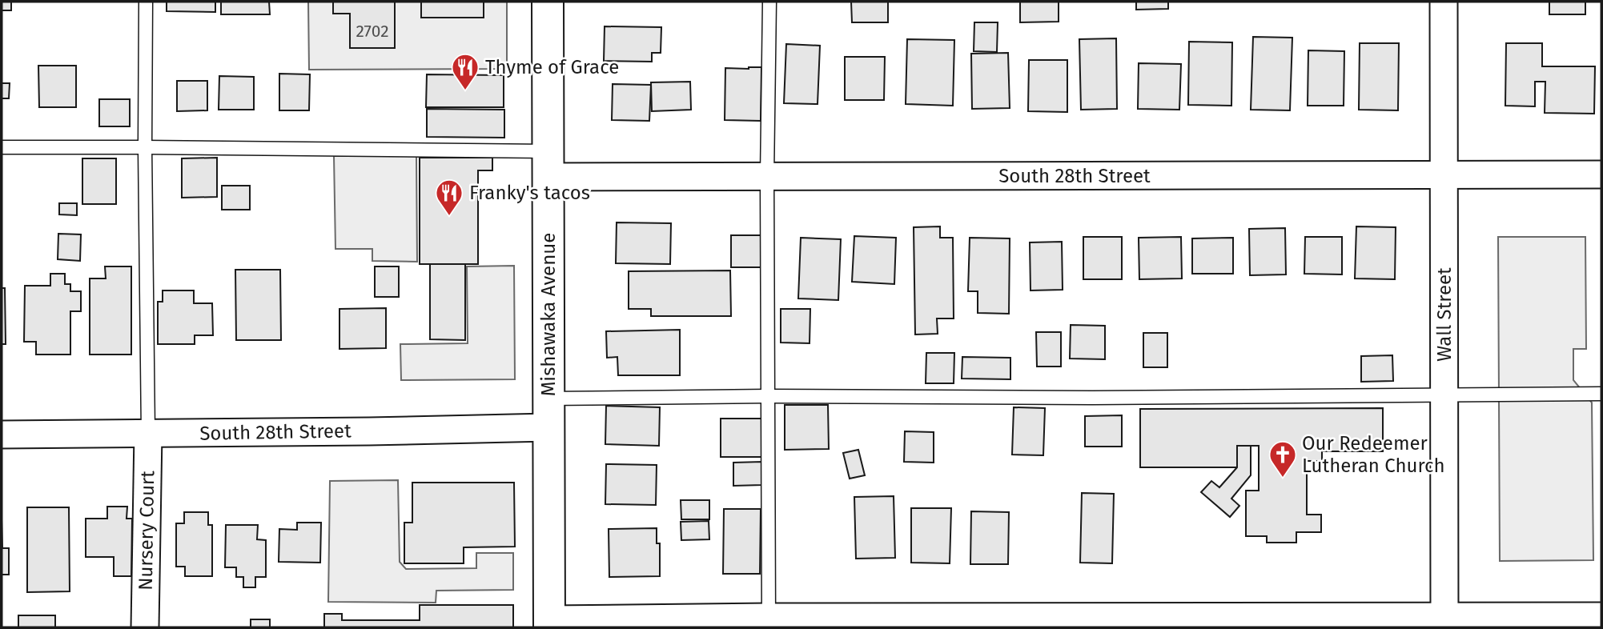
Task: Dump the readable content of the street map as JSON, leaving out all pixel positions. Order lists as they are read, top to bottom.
{
  "streets": {
    "main road": ["Mishawaka Avenue"],
    "street": ["South 28th Street", "Wall Street", "Nursery Court"]
  },
  "crossings": [
    ["South 28th Street", "Mishawaka Avenue"],
    ["South 28th Street", "Wall Street"],
    ["South 28th Street", "Nursery Court"]
  ],
  "places": {
    "restaurant": ["Thyme of Grace", "Franky's tacos"],
    "church": ["Our Redeemer Lutheran Church"]
  },
  "house_numbers": ["2702"]
}
